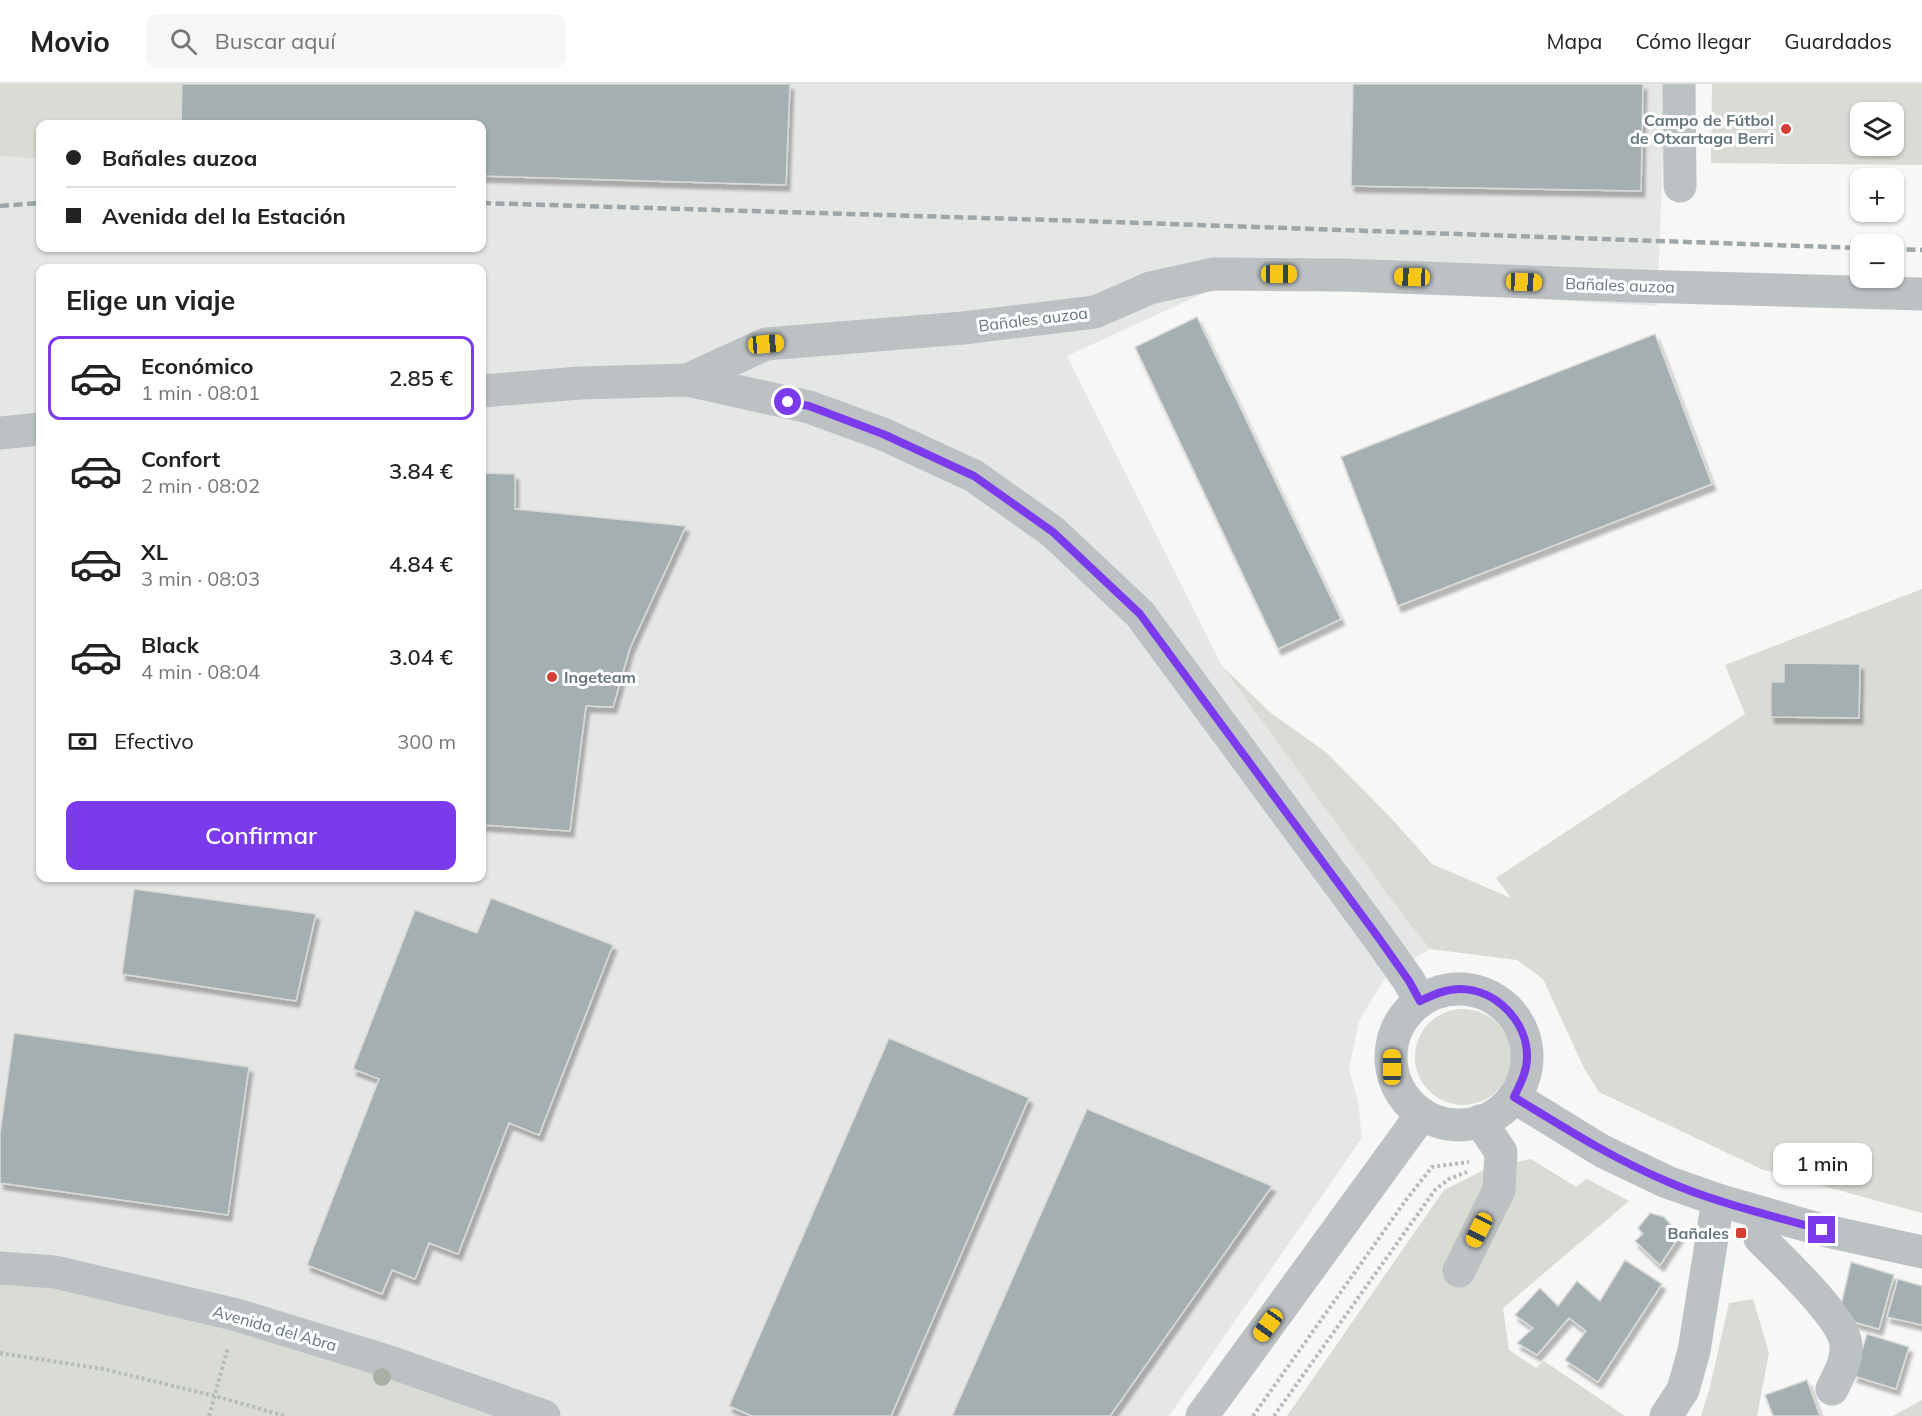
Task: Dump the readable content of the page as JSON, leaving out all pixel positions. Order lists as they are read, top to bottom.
{
  "streets": {
    "street": ["Bañales auzoa", "Avenida del Abra"]
  },
  "places": {
    "other": ["Campo de Fútbol de Otxartaga Berri", "Ingeteam"],
    "transit": ["Bañales"]
  },
  "page": {
    "header": "Movio",
    "search": "Buscar aquí",
    "nav": ["Mapa", "Cómo llegar", "Guardados"],
    "map_buttons": ["+", "−"],
    "banner": ["Bañales auzoa", "Avenida del la Estación"],
    "heading": "Elige un viaje",
    "list": [
      {
        "name": "Económico",
        "note": "1 min · 08:01",
        "value": "2.85 €"
      },
      {
        "name": "Confort",
        "note": "2 min · 08:02",
        "value": "3.84 €"
      },
      {
        "name": "XL",
        "note": "3 min · 08:03",
        "value": "4.84 €"
      },
      {
        "name": "Black",
        "note": "4 min · 08:04",
        "value": "3.04 €"
      }
    ],
    "pay": ["Efectivo", "300 m"],
    "buttons": "Confirmar",
    "bubble": "1 min"
  }
}
